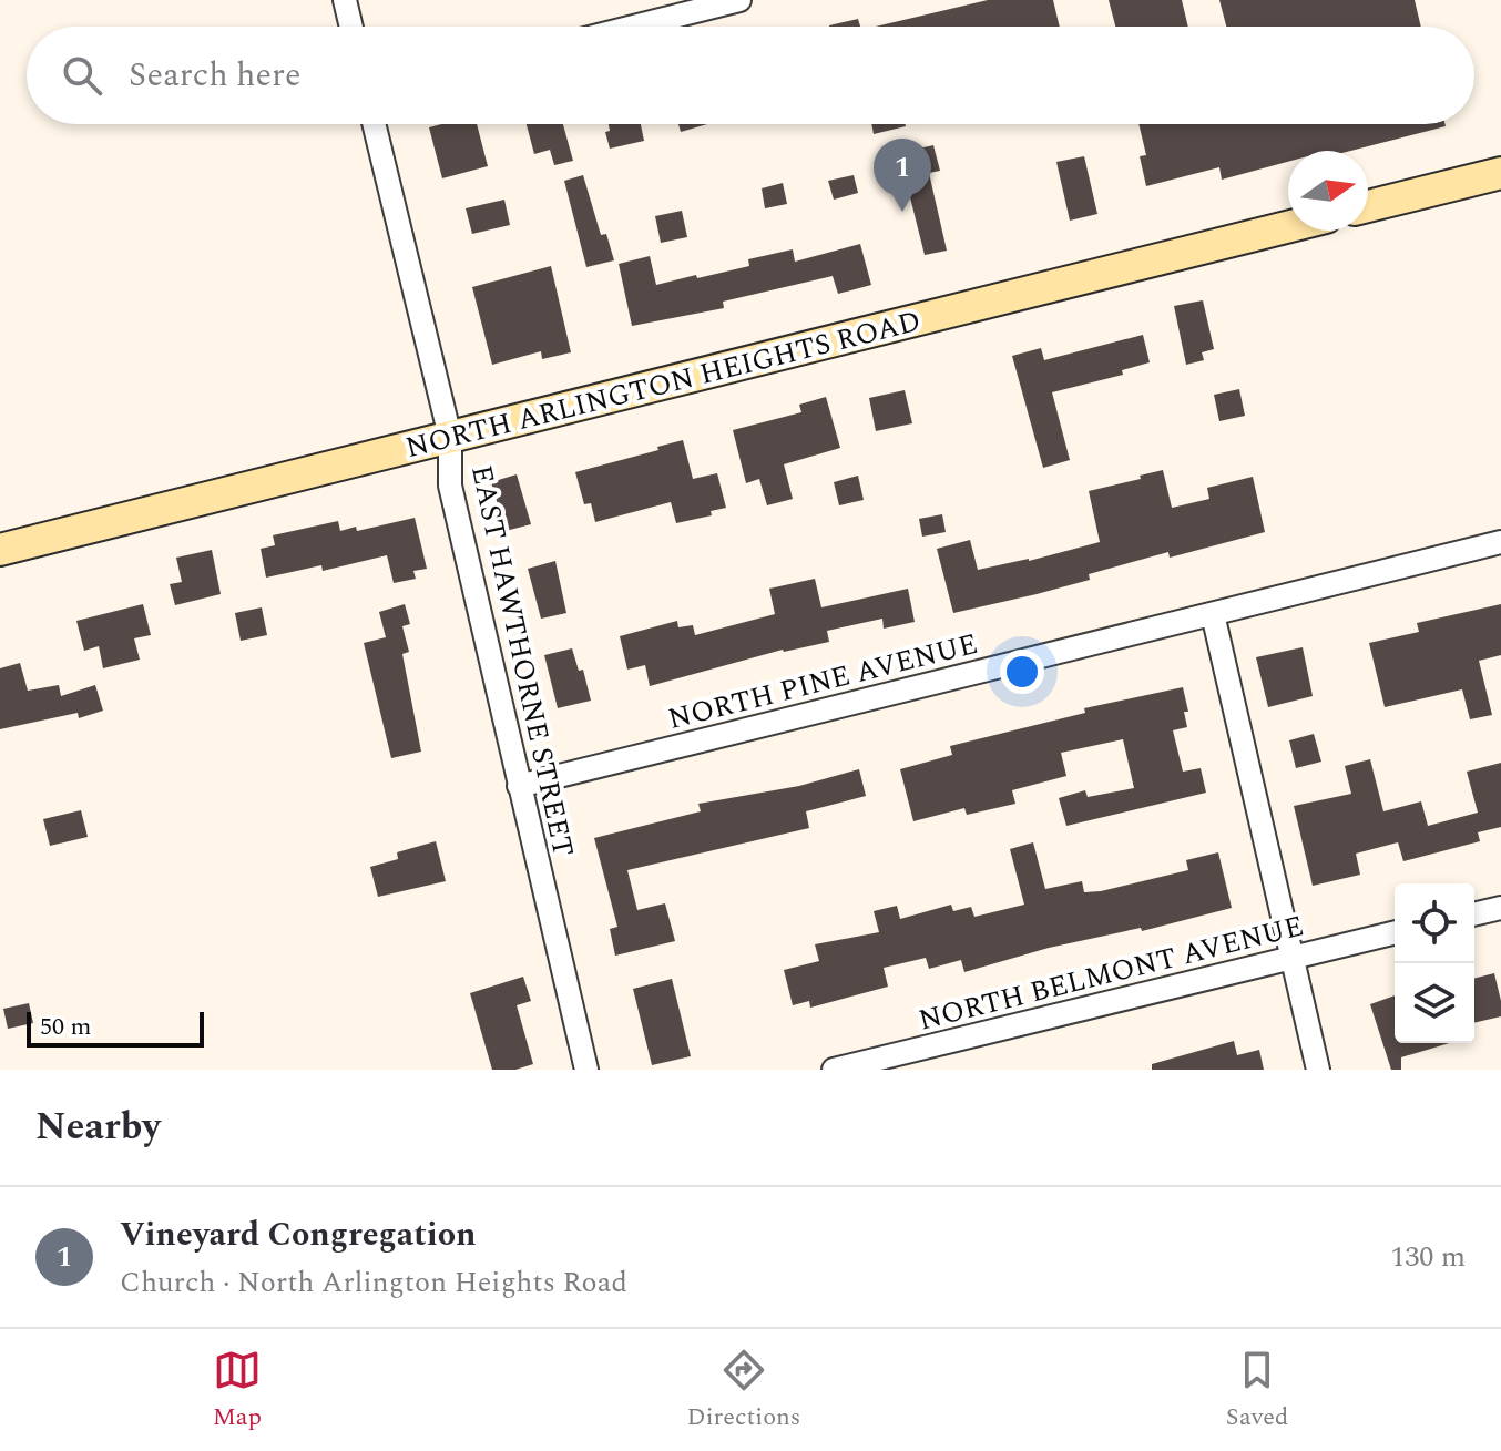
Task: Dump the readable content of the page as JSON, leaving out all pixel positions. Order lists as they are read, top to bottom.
{
  "streets": {
    "main road": ["NORTH ARLINGTON HEIGHTS ROAD"],
    "street": ["EAST HAWTHORNE STREET", "NORTH PINE AVENUE", "NORTH BELMONT AVENUE"]
  },
  "crossings": [
    ["NORTH ARLINGTON HEIGHTS ROAD", "EAST HAWTHORNE STREET"],
    ["EAST HAWTHORNE STREET", "NORTH PINE AVENUE"]
  ],
  "scale_bar": "50 m",
  "north": "right",
  "page": {
    "search": "Search here",
    "pins": "1",
    "scale": "50 m",
    "heading": "Nearby",
    "list": [
      {
        "mark": "1",
        "name": "Vineyard Congregation",
        "note": "Church · North Arlington Heights Road",
        "value": "130 m"
      }
    ],
    "nav": ["Map", "Directions", "Saved"]
  }
}
